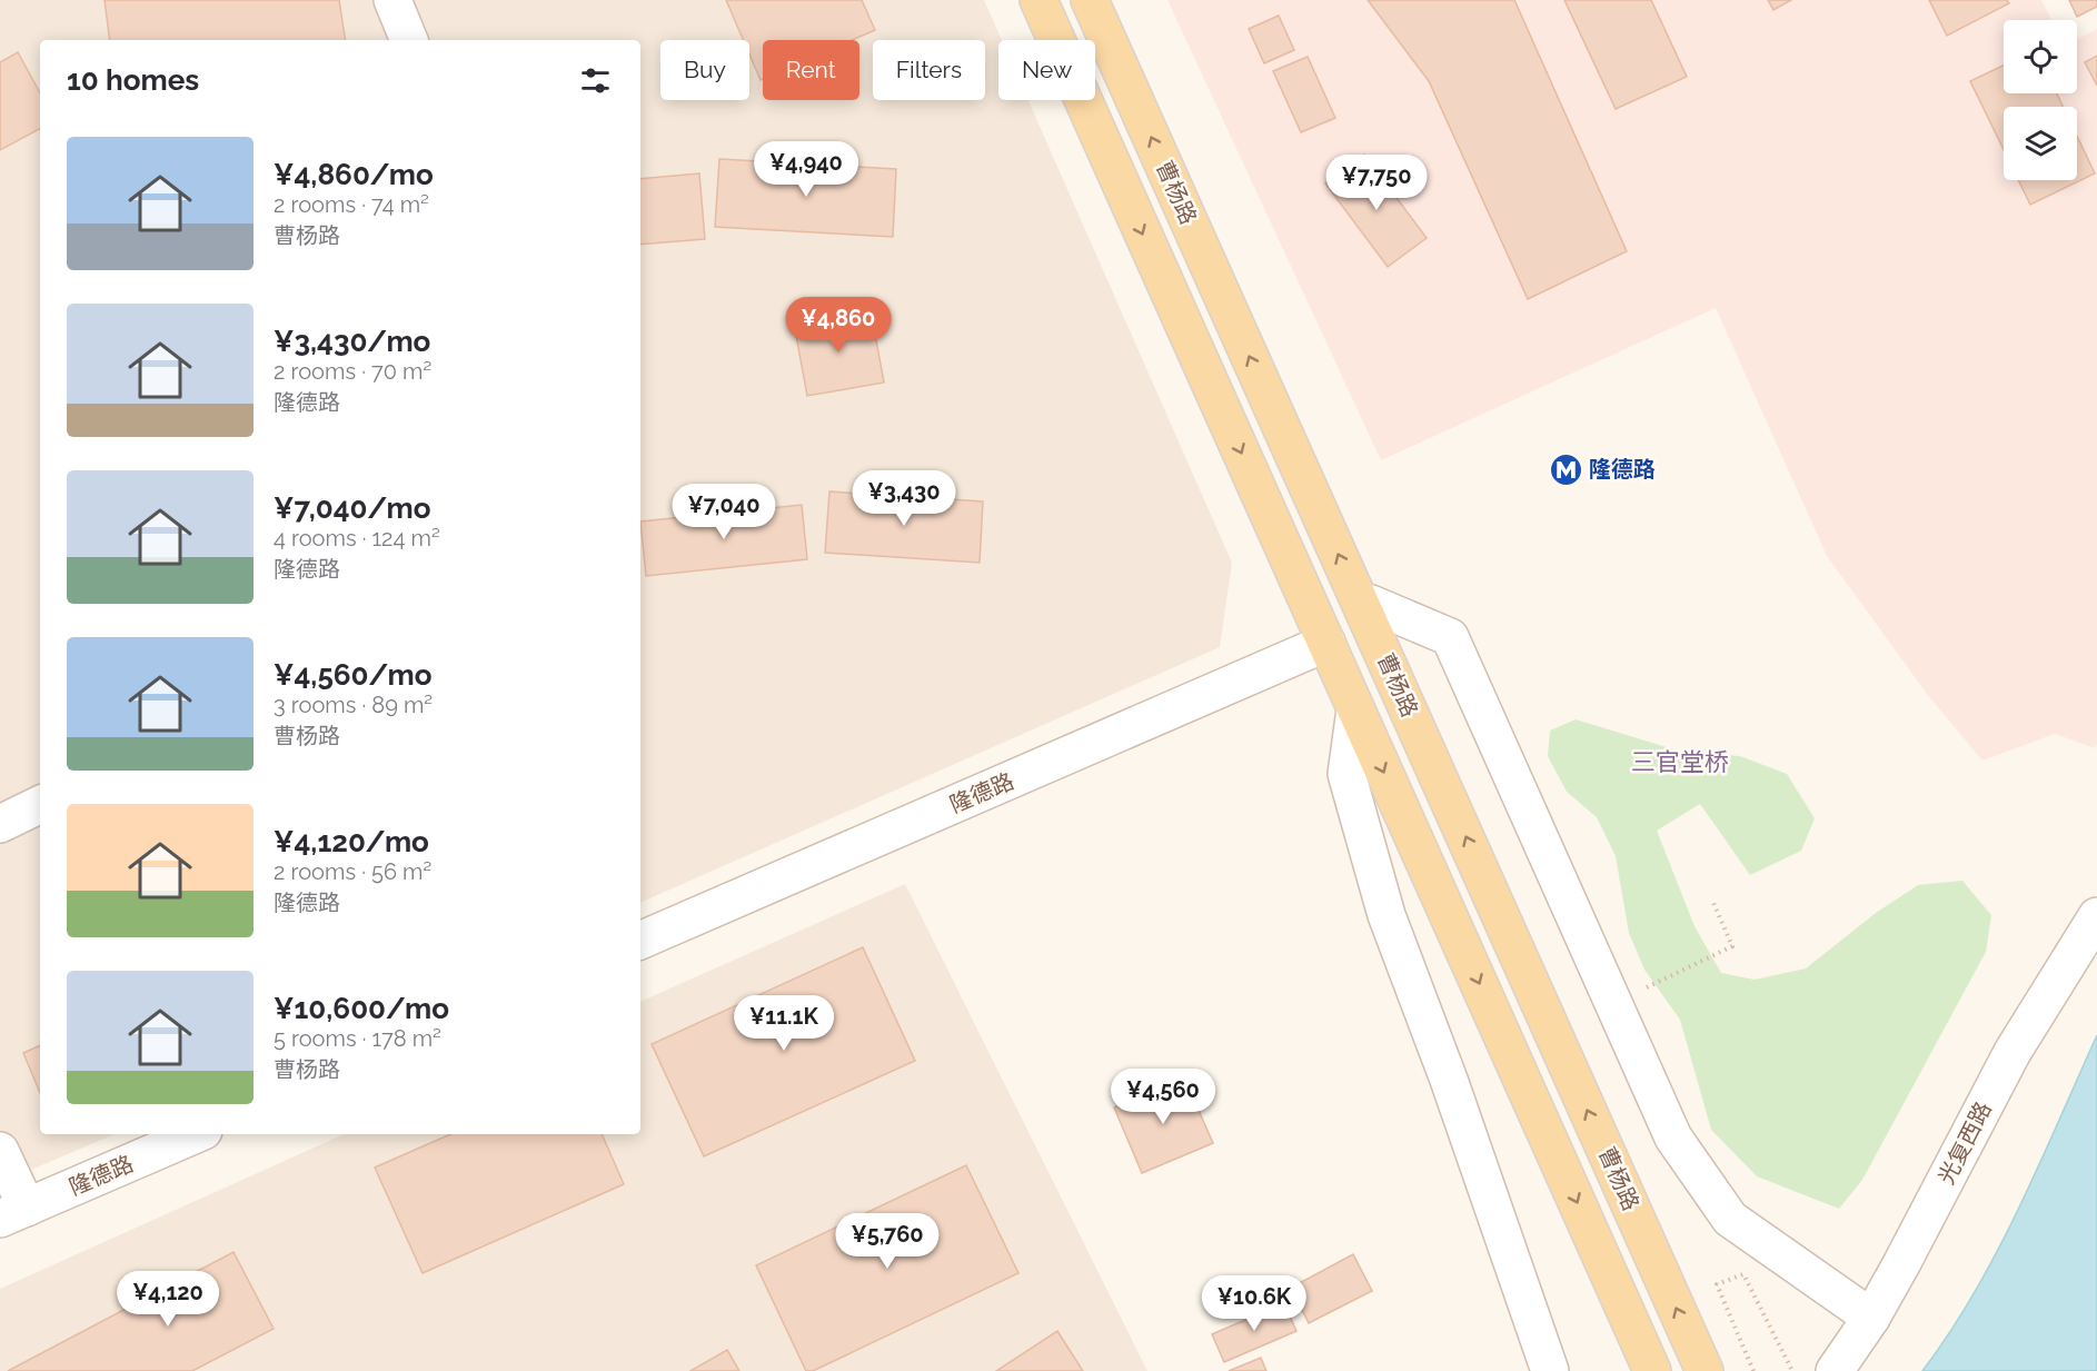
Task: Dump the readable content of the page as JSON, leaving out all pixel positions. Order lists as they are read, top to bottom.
{
  "streets": {
    "main road": ["曹杨路"],
    "street": ["隆德路", "光复西路"]
  },
  "districts": ["三官堂桥"],
  "places": {
    "metro station": ["隆德路"]
  },
  "page": {
    "chip": [
      "Buy",
      "Rent",
      "Filters",
      "New"
    ],
    "heading": "10 homes",
    "list": [
      {
        "name": "¥4,860/mo",
        "note": "2 rooms · 74 m² · 曹杨路"
      },
      {
        "name": "¥3,430/mo",
        "note": "2 rooms · 70 m² · 隆德路"
      },
      {
        "name": "¥7,040/mo",
        "note": "4 rooms · 124 m² · 隆德路"
      },
      {
        "name": "¥4,560/mo",
        "note": "3 rooms · 89 m² · 曹杨路"
      },
      {
        "name": "¥4,120/mo",
        "note": "2 rooms · 56 m² · 隆德路"
      },
      {
        "name": "¥10,600/mo",
        "note": "5 rooms · 178 m² · 曹杨路"
      }
    ],
    "price": [
      "¥4,940",
      "¥7,750",
      "¥4,860",
      "¥3,430",
      "¥7,040",
      "¥11.1K",
      "¥4,560",
      "¥5,760",
      "¥4,120",
      "¥10.6K"
    ]
  }
}
